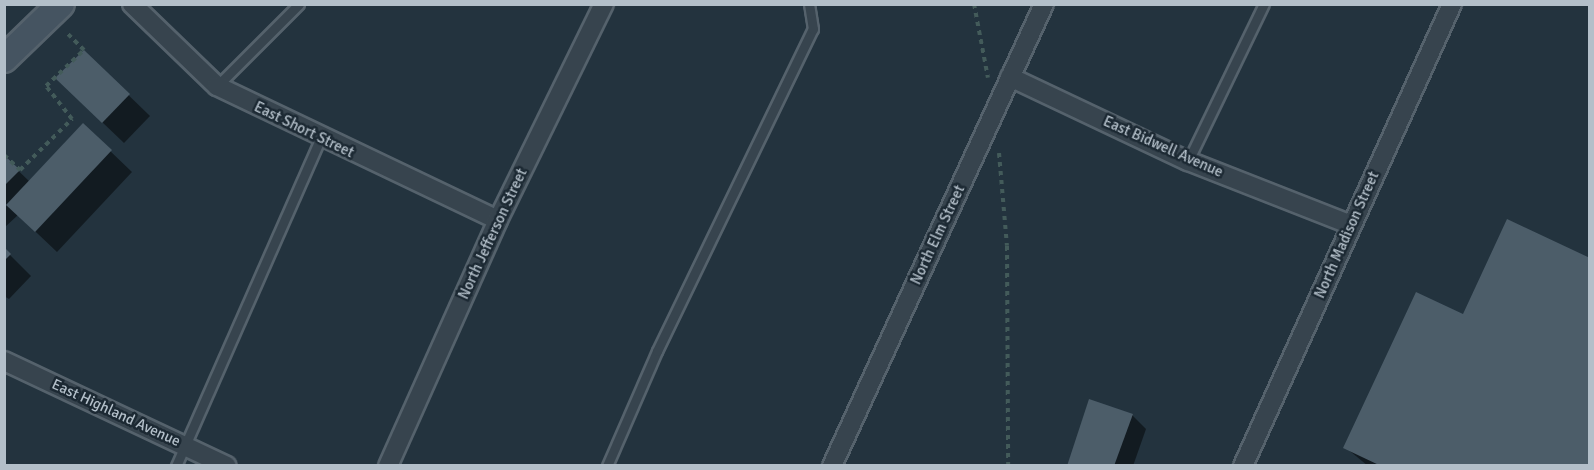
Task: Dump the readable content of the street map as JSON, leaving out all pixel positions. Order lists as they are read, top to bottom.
{
  "streets": {
    "street": [
      "East Short Street",
      "East Bidwell Avenue",
      "North Jefferson Street",
      "North Elm Street",
      "North Madison Street",
      "East Highland Avenue"
    ]
  },
  "crossings": [
    ["East Short Street", "North Jefferson Street"],
    ["East Bidwell Avenue", "North Elm Street"],
    ["East Bidwell Avenue", "North Madison Street"]
  ]
}
